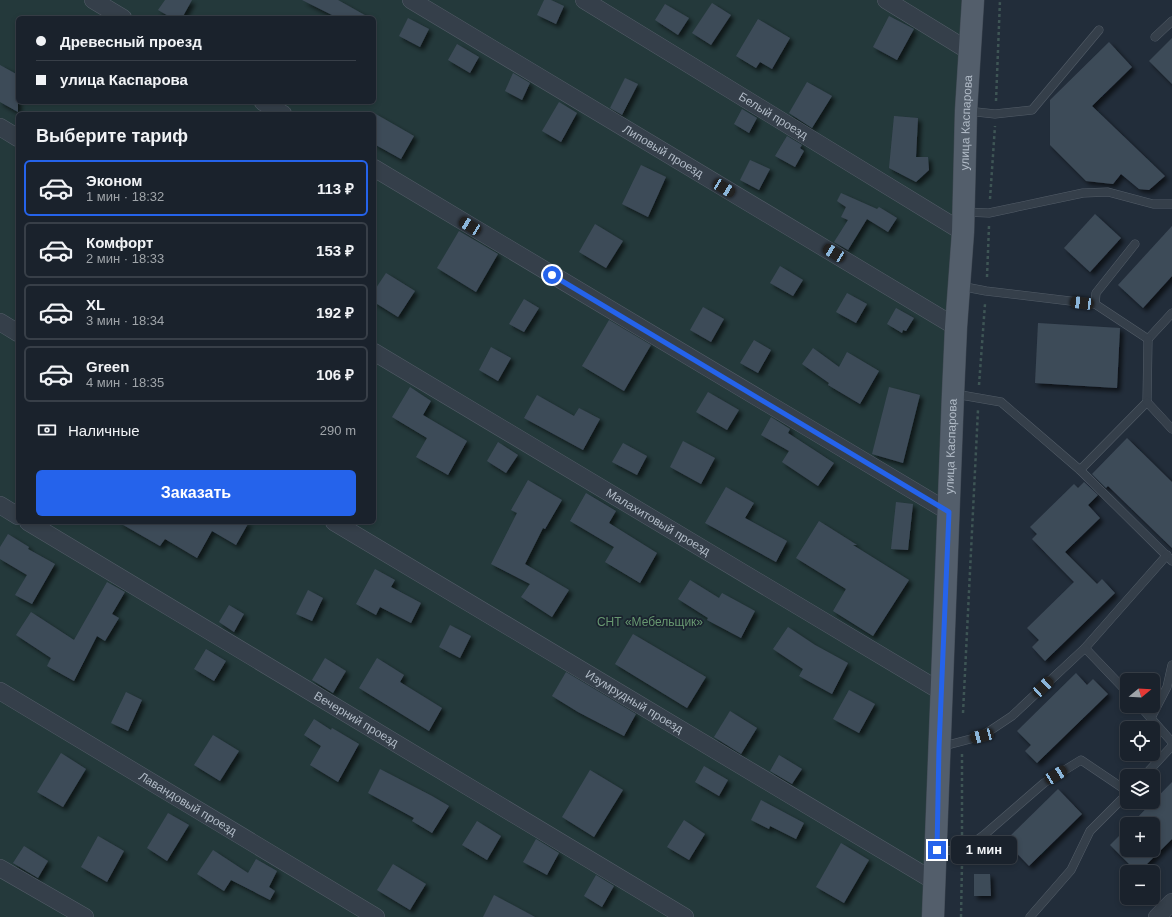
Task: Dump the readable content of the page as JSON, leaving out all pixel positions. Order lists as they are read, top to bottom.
{
  "streets": {
    "main road": ["улица Каспарова"],
    "street": [
      "Белый проезд",
      "Липовый проезд",
      "Малахитовый проезд",
      "Изумрудный проезд",
      "Вечерний проезд",
      "Лавандовый проезд"
    ]
  },
  "crossings": [
    ["Белый проезд", "улица Каспарова"],
    ["улица Каспарова", "Липовый проезд"],
    ["улица Каспарова", "Малахитовый проезд"],
    ["улица Каспарова", "Изумрудный проезд"]
  ],
  "parks": ["СНТ «Мебельщик»"],
  "north": "right",
  "page": {
    "banner": ["Древесный проезд", "улица Каспарова"],
    "heading": "Выберите тариф",
    "list": [
      {
        "name": "Эконом",
        "note": "1 мин · 18:32",
        "value": "113 ₽"
      },
      {
        "name": "Комфорт",
        "note": "2 мин · 18:33",
        "value": "153 ₽"
      },
      {
        "name": "XL",
        "note": "3 мин · 18:34",
        "value": "192 ₽"
      },
      {
        "name": "Green",
        "note": "4 мин · 18:35",
        "value": "106 ₽"
      }
    ],
    "pay": ["Наличные", "290 m"],
    "buttons": "Заказать",
    "map_buttons": ["+", "−"],
    "bubble": "1 мин"
  }
}
